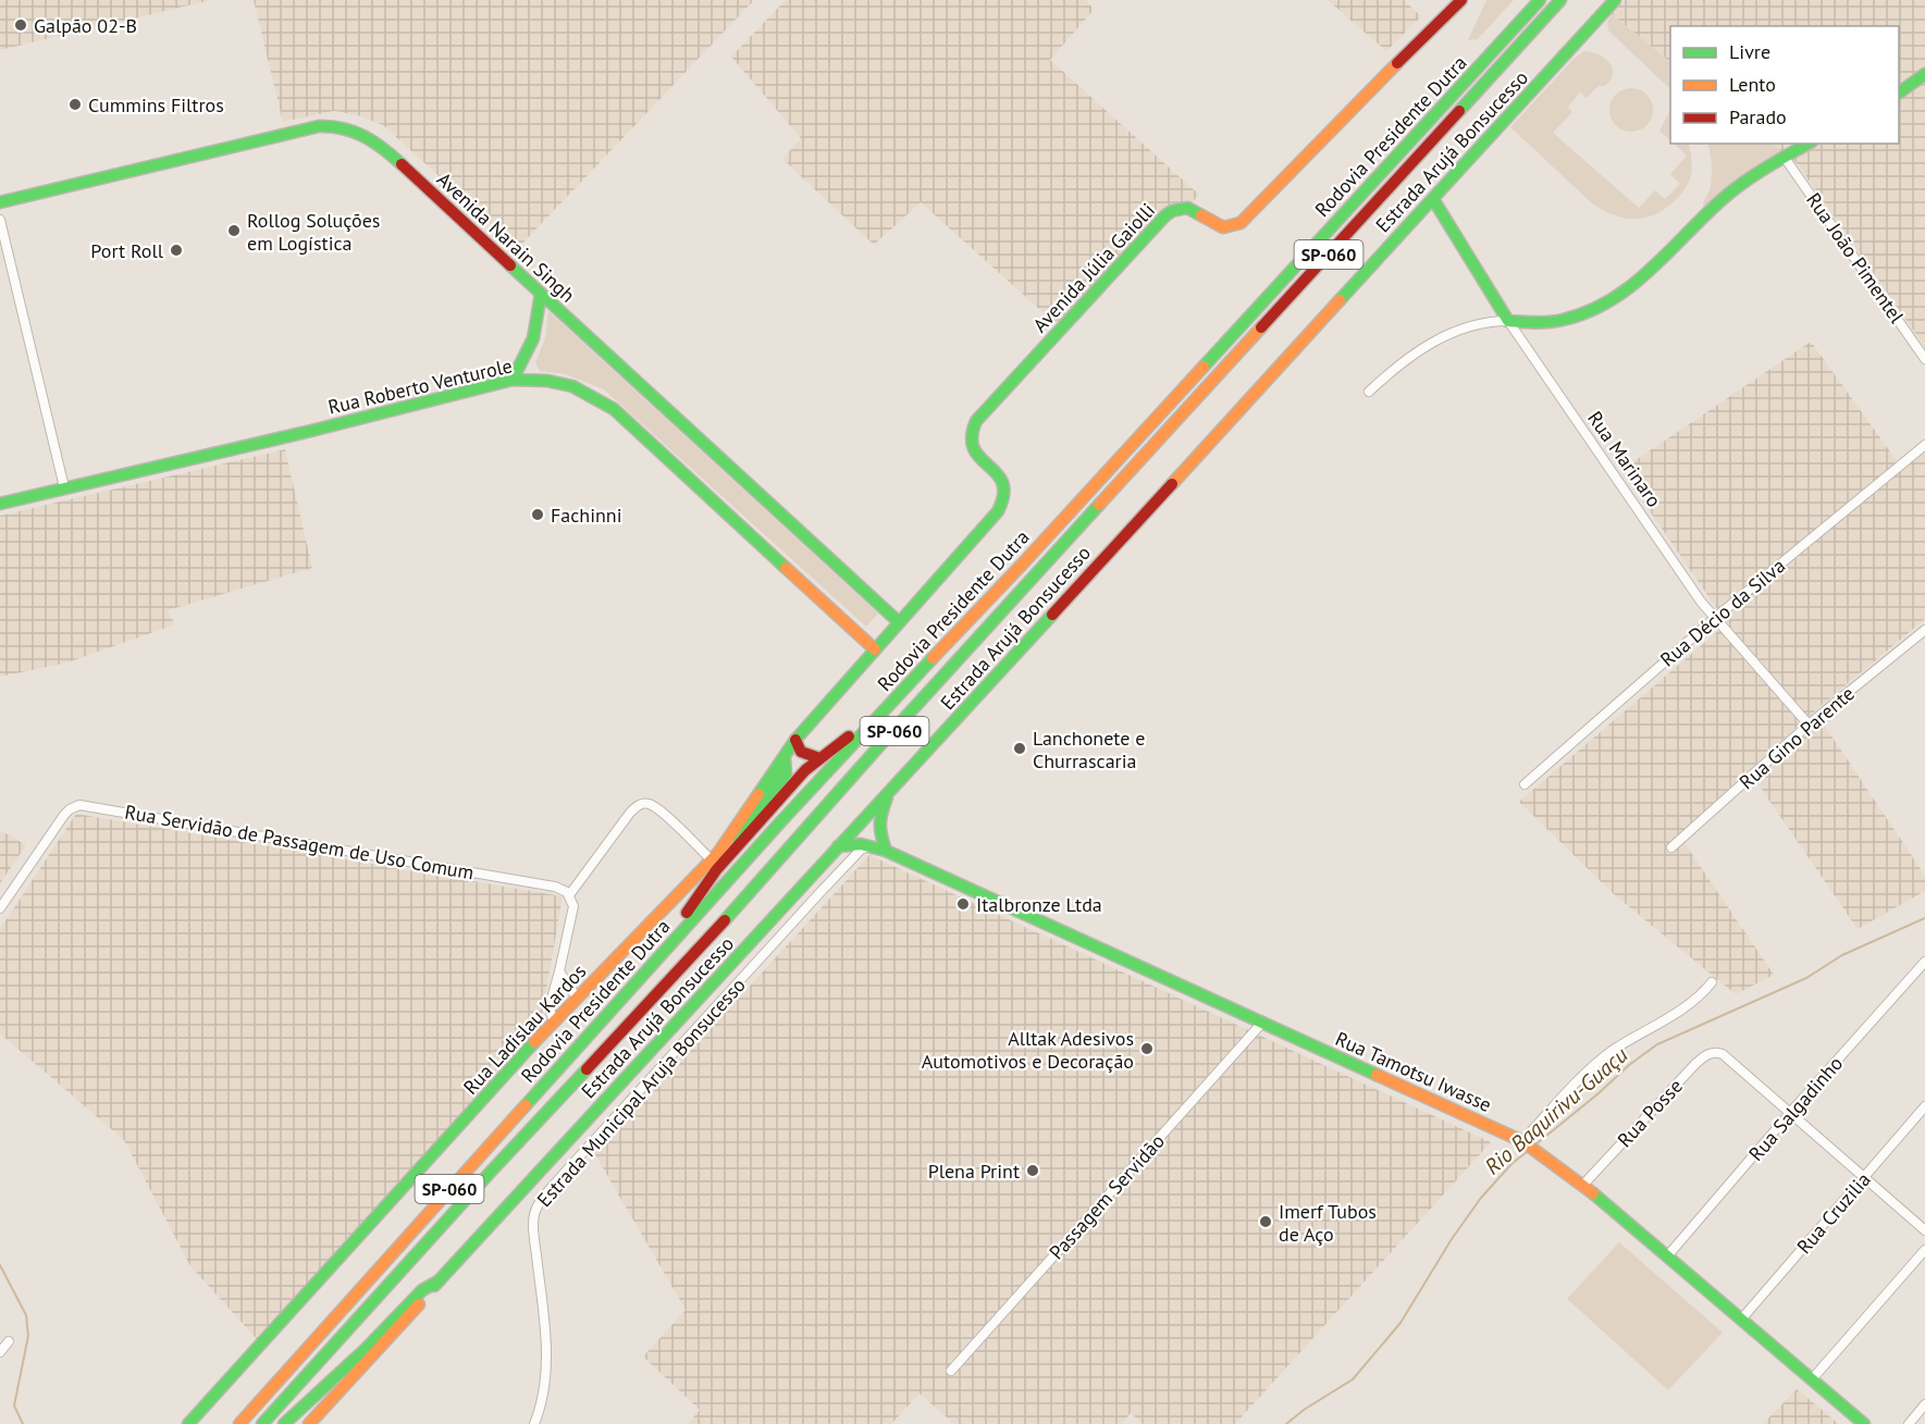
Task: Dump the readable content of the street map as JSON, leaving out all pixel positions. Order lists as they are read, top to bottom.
{
  "streets": {
    "main road": [
      "Rodovia Presidente Dutra",
      "Estrada Arujá Bonsucesso",
      "Avenida Narain Singh",
      "SP-060",
      "Avenida Júlia Gaiolli",
      "Rua Roberto Venturole",
      "Rua Marinaro",
      "Rua Ladislau Kardos",
      "Rua Tamotsu Iwasse"
    ],
    "street": [
      "Rua João Pimentel",
      "Rua Décio da Silva",
      "Rua Gino Parente",
      "Rua Servidão de Passagem de Uso Comum",
      "Estrada Municipal Aruja Bonsucesso",
      "Rua Salgadinho",
      "Rua Posse",
      "Passagem Servidão",
      "Rua Cruzilia"
    ]
  },
  "crossings": [
    ["Estrada Arujá Bonsucesso", "Rua Marinaro"],
    ["Estrada Arujá Bonsucesso", "Rua Tamotsu Iwasse"],
    ["Avenida Narain Singh", "Avenida Júlia Gaiolli"],
    ["Avenida Júlia Gaiolli", "Rua Roberto Venturole"],
    ["Rua Marinaro", "Rua Décio da Silva"],
    ["Rua Marinaro", "Rua Gino Parente"],
    ["Rua Tamotsu Iwasse", "Estrada Municipal Aruja Bonsucesso"],
    ["Rua Tamotsu Iwasse", "Rua Salgadinho"],
    ["Rua Tamotsu Iwasse", "Rua Posse"],
    ["Rua Tamotsu Iwasse", "Passagem Servidão"],
    ["Rua Tamotsu Iwasse", "Rua Cruzilia"],
    ["Rua Salgadinho", "Rua Posse"]
  ],
  "water": ["Rio Baquirivu-Guaçu"],
  "places": [
    "Galpão 02-B",
    "Cummins Filtros",
    "Rollog Soluções em Logística",
    "Port Roll",
    "Fachinni",
    "Lanchonete e Churrascaria",
    "Italbronze Ltda",
    "Alltak Adesivos Automotivos e Decoração",
    "Plena Print",
    "Imerf Tubos de Aço"
  ],
  "legend": ["Livre", "Lento", "Parado"]
}
